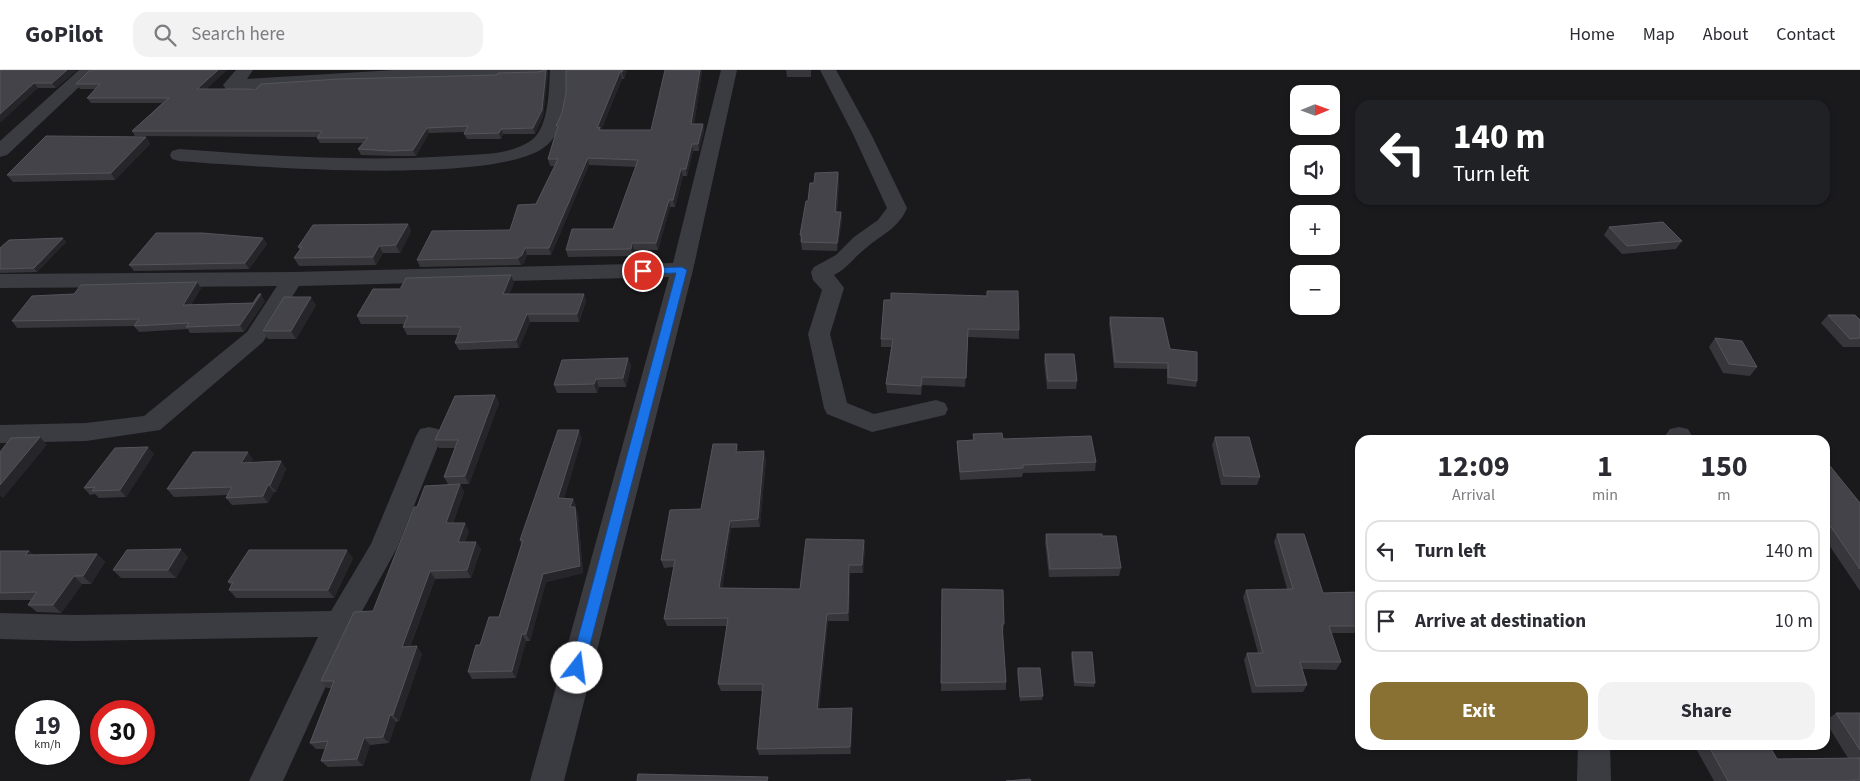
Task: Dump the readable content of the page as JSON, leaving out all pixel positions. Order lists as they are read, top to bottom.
{
  "north": "right",
  "page": {
    "header": "GoPilot",
    "search": "Search here",
    "nav": [
      "Home",
      "Map",
      "About",
      "Contact"
    ],
    "map_buttons": ["+", "−"],
    "turn": ["140 m", "Turn left"],
    "eta": [
      "12:09",
      "Arrival",
      "1",
      "min",
      "150",
      "m"
    ],
    "list": [
      {
        "name": "Turn left",
        "value": "140 m"
      },
      {
        "name": "Arrive at destination",
        "value": "10 m"
      }
    ],
    "buttons": ["Exit", "Share"],
    "speed": "19 km/h",
    "limit": "30"
  }
}
